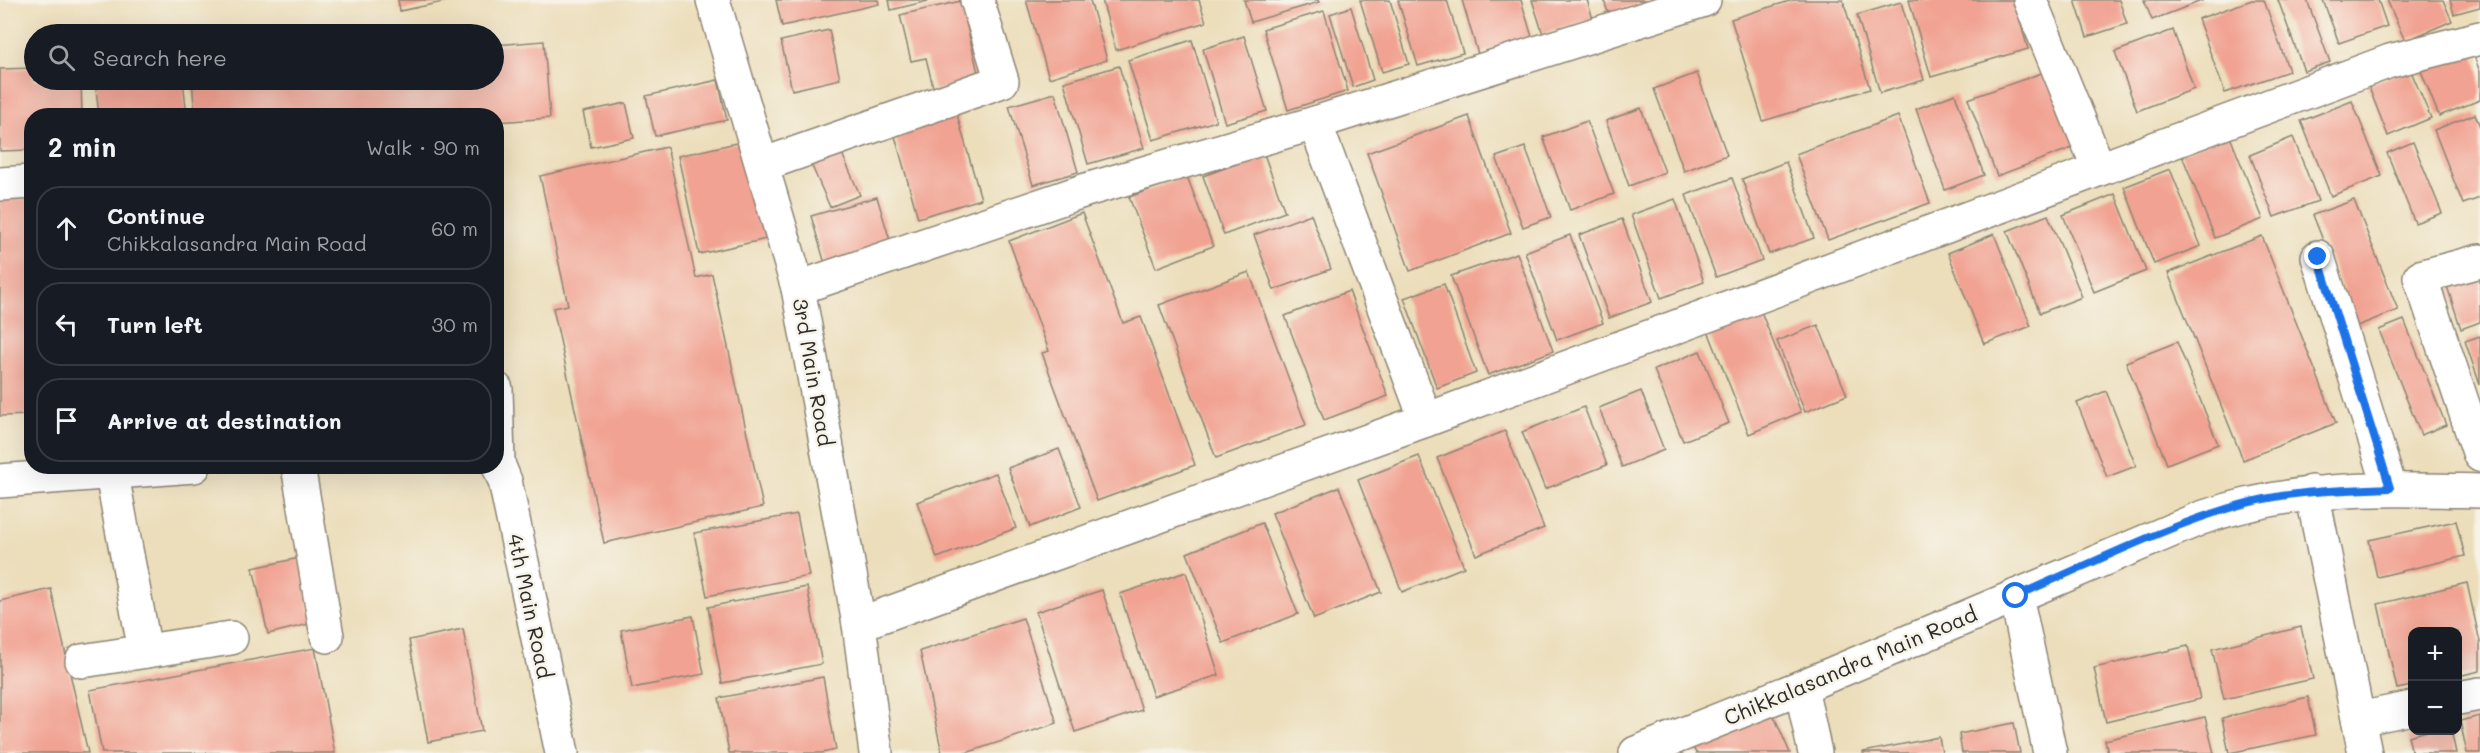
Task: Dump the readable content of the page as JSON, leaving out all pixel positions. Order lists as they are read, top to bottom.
{
  "streets": {
    "street": ["3rd Main Road", "4th Main Road", "Chikkalasandra Main Road"]
  },
  "page": {
    "search": "Search here",
    "heading": ["2 min", "Walk · 90 m"],
    "list": [
      ["Continue", "Chikkalasandra Main Road", "60 m"],
      ["Turn left", "30 m"],
      "Arrive at destination"
    ],
    "map_buttons": ["+", "−"]
  }
}
